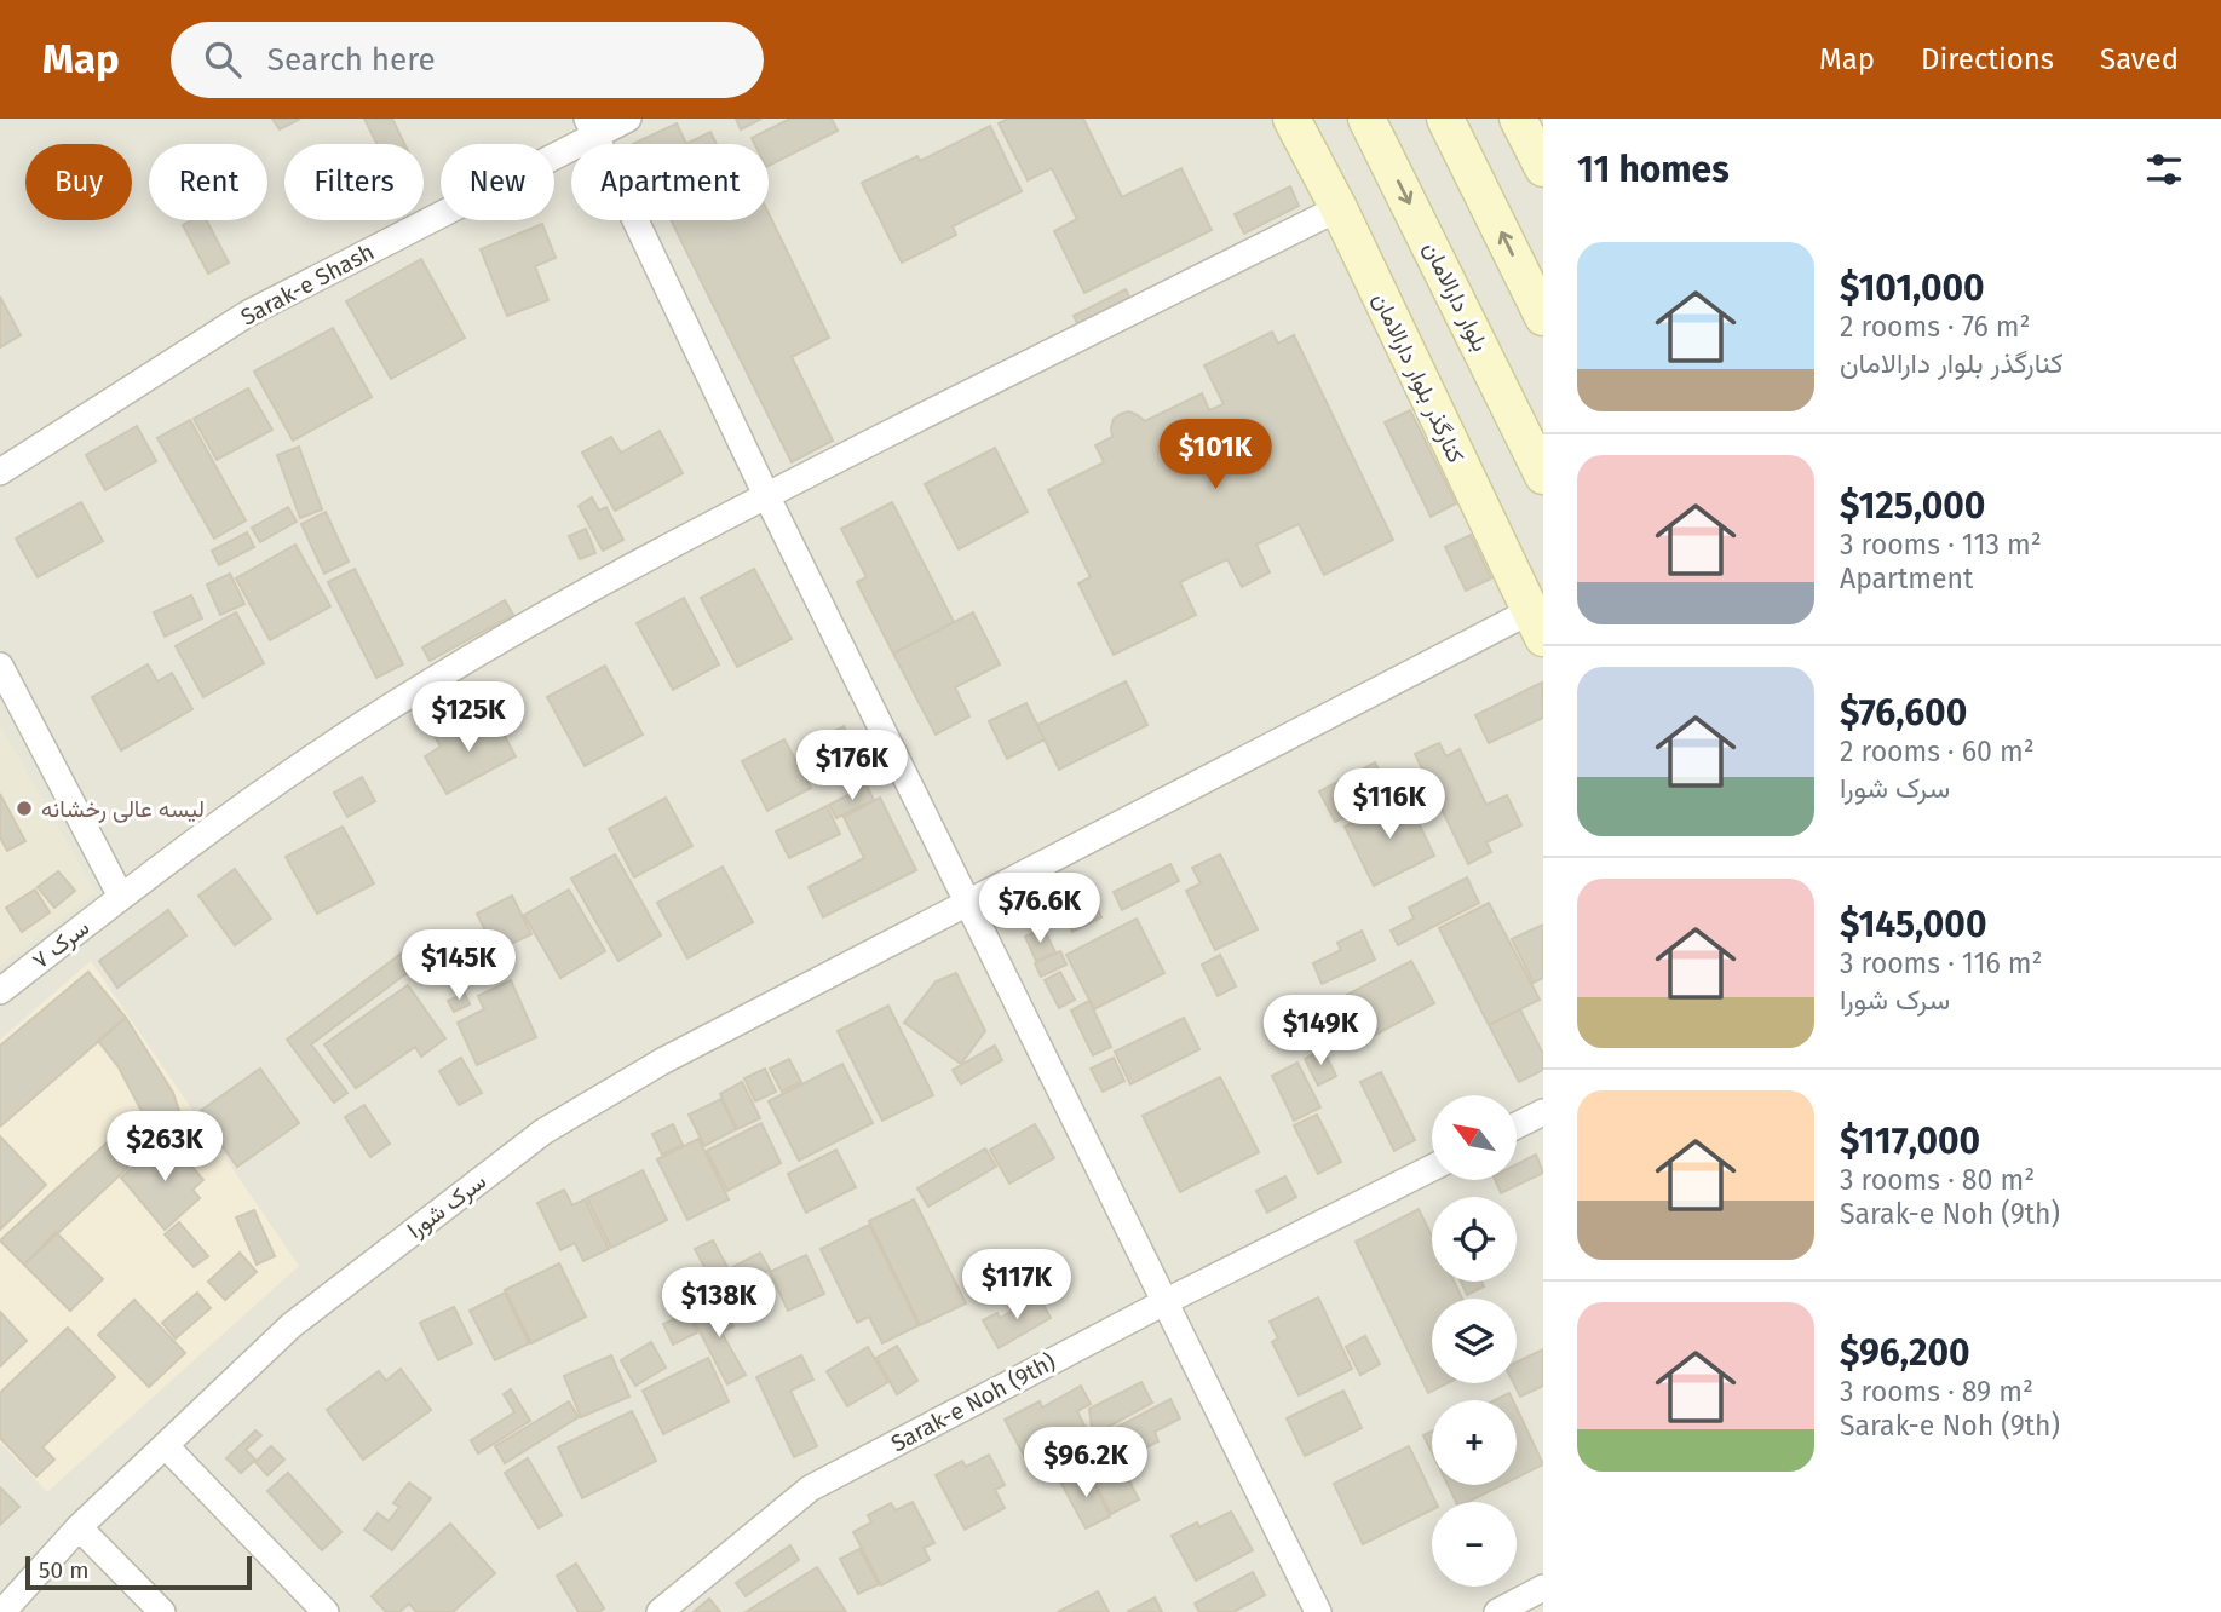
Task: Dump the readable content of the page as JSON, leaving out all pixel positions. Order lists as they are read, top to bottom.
{
  "streets": {
    "main road": ["بلوار دارالامان", "کنارگذر بلوار دارالامان"],
    "street": [
      "Sarak-e Shash",
      "سرک ۷",
      "سرک شورا",
      "Sarak-e Noh (9th)"
    ]
  },
  "crossings": [
    ["کنارگذر بلوار دارالامان", "سرک ۷"],
    ["کنارگذر بلوار دارالامان", "سرک شورا"]
  ],
  "places": ["لیسه عالی رخشانه"],
  "scale_bar": "50 m",
  "north": "top left",
  "page": {
    "header": "Map",
    "search": "Search here",
    "nav": ["Map", "Directions", "Saved"],
    "heading": "11 homes",
    "chip": [
      "Buy",
      "Rent",
      "Filters",
      "New",
      "Apartment"
    ],
    "list": [
      {
        "name": "$101,000",
        "note": "2 rooms · 76 m² · کنارگذر بلوار دارالامان"
      },
      {
        "name": "$125,000",
        "note": "3 rooms · 113 m² · Apartment"
      },
      {
        "name": "$76,600",
        "note": "2 rooms · 60 m² · سرک شورا"
      },
      {
        "name": "$145,000",
        "note": "3 rooms · 116 m² · سرک شورا"
      },
      {
        "name": "$117,000",
        "note": "3 rooms · 80 m² · Sarak-e Noh (9th)"
      },
      {
        "name": "$96,200",
        "note": "3 rooms · 89 m² · Sarak-e Noh (9th)"
      }
    ],
    "price": [
      "$101K",
      "$125K",
      "$176K",
      "$116K",
      "$76.6K",
      "$145K",
      "$149K",
      "$263K",
      "$117K",
      "$138K",
      "$96.2K"
    ],
    "map_buttons": ["+", "−"],
    "scale": "50 m"
  }
}
